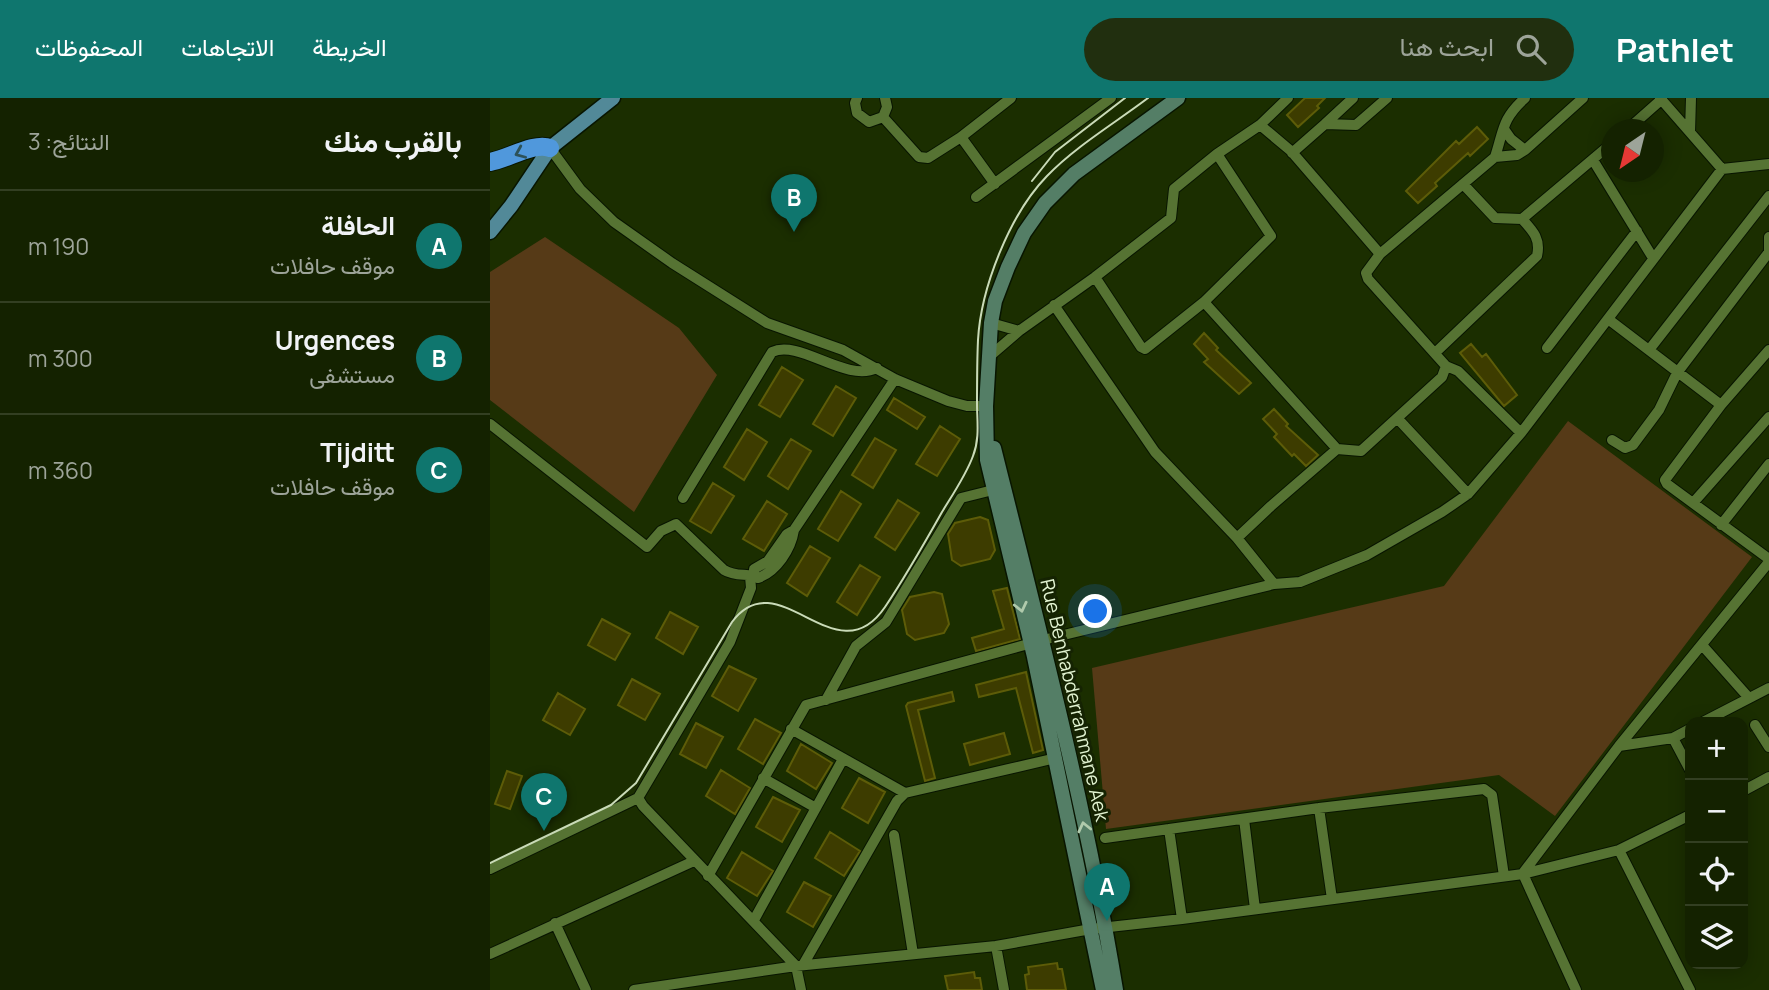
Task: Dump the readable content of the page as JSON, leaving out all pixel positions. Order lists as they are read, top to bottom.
{
  "streets": {
    "main road": ["Rue Benhabderrahmane Aek"]
  },
  "north": "bottom left",
  "page": {
    "header": "Pathlet",
    "search": "ابحث هنا",
    "nav": ["الخريطة", "الاتجاهات", "المحفوظات"],
    "heading": ["بالقرب منك", "النتائج: 3"],
    "pins": ["B", "C", "A"],
    "list": [
      {
        "mark": "A",
        "name": "الحافلة",
        "note": "موقف حافلات",
        "value": "190 m"
      },
      {
        "mark": "B",
        "name": "Urgences",
        "note": "مستشفى",
        "value": "300 m"
      },
      {
        "mark": "C",
        "name": "Tijditt",
        "note": "موقف حافلات",
        "value": "360 m"
      }
    ],
    "map_buttons": ["+", "−"]
  }
}
